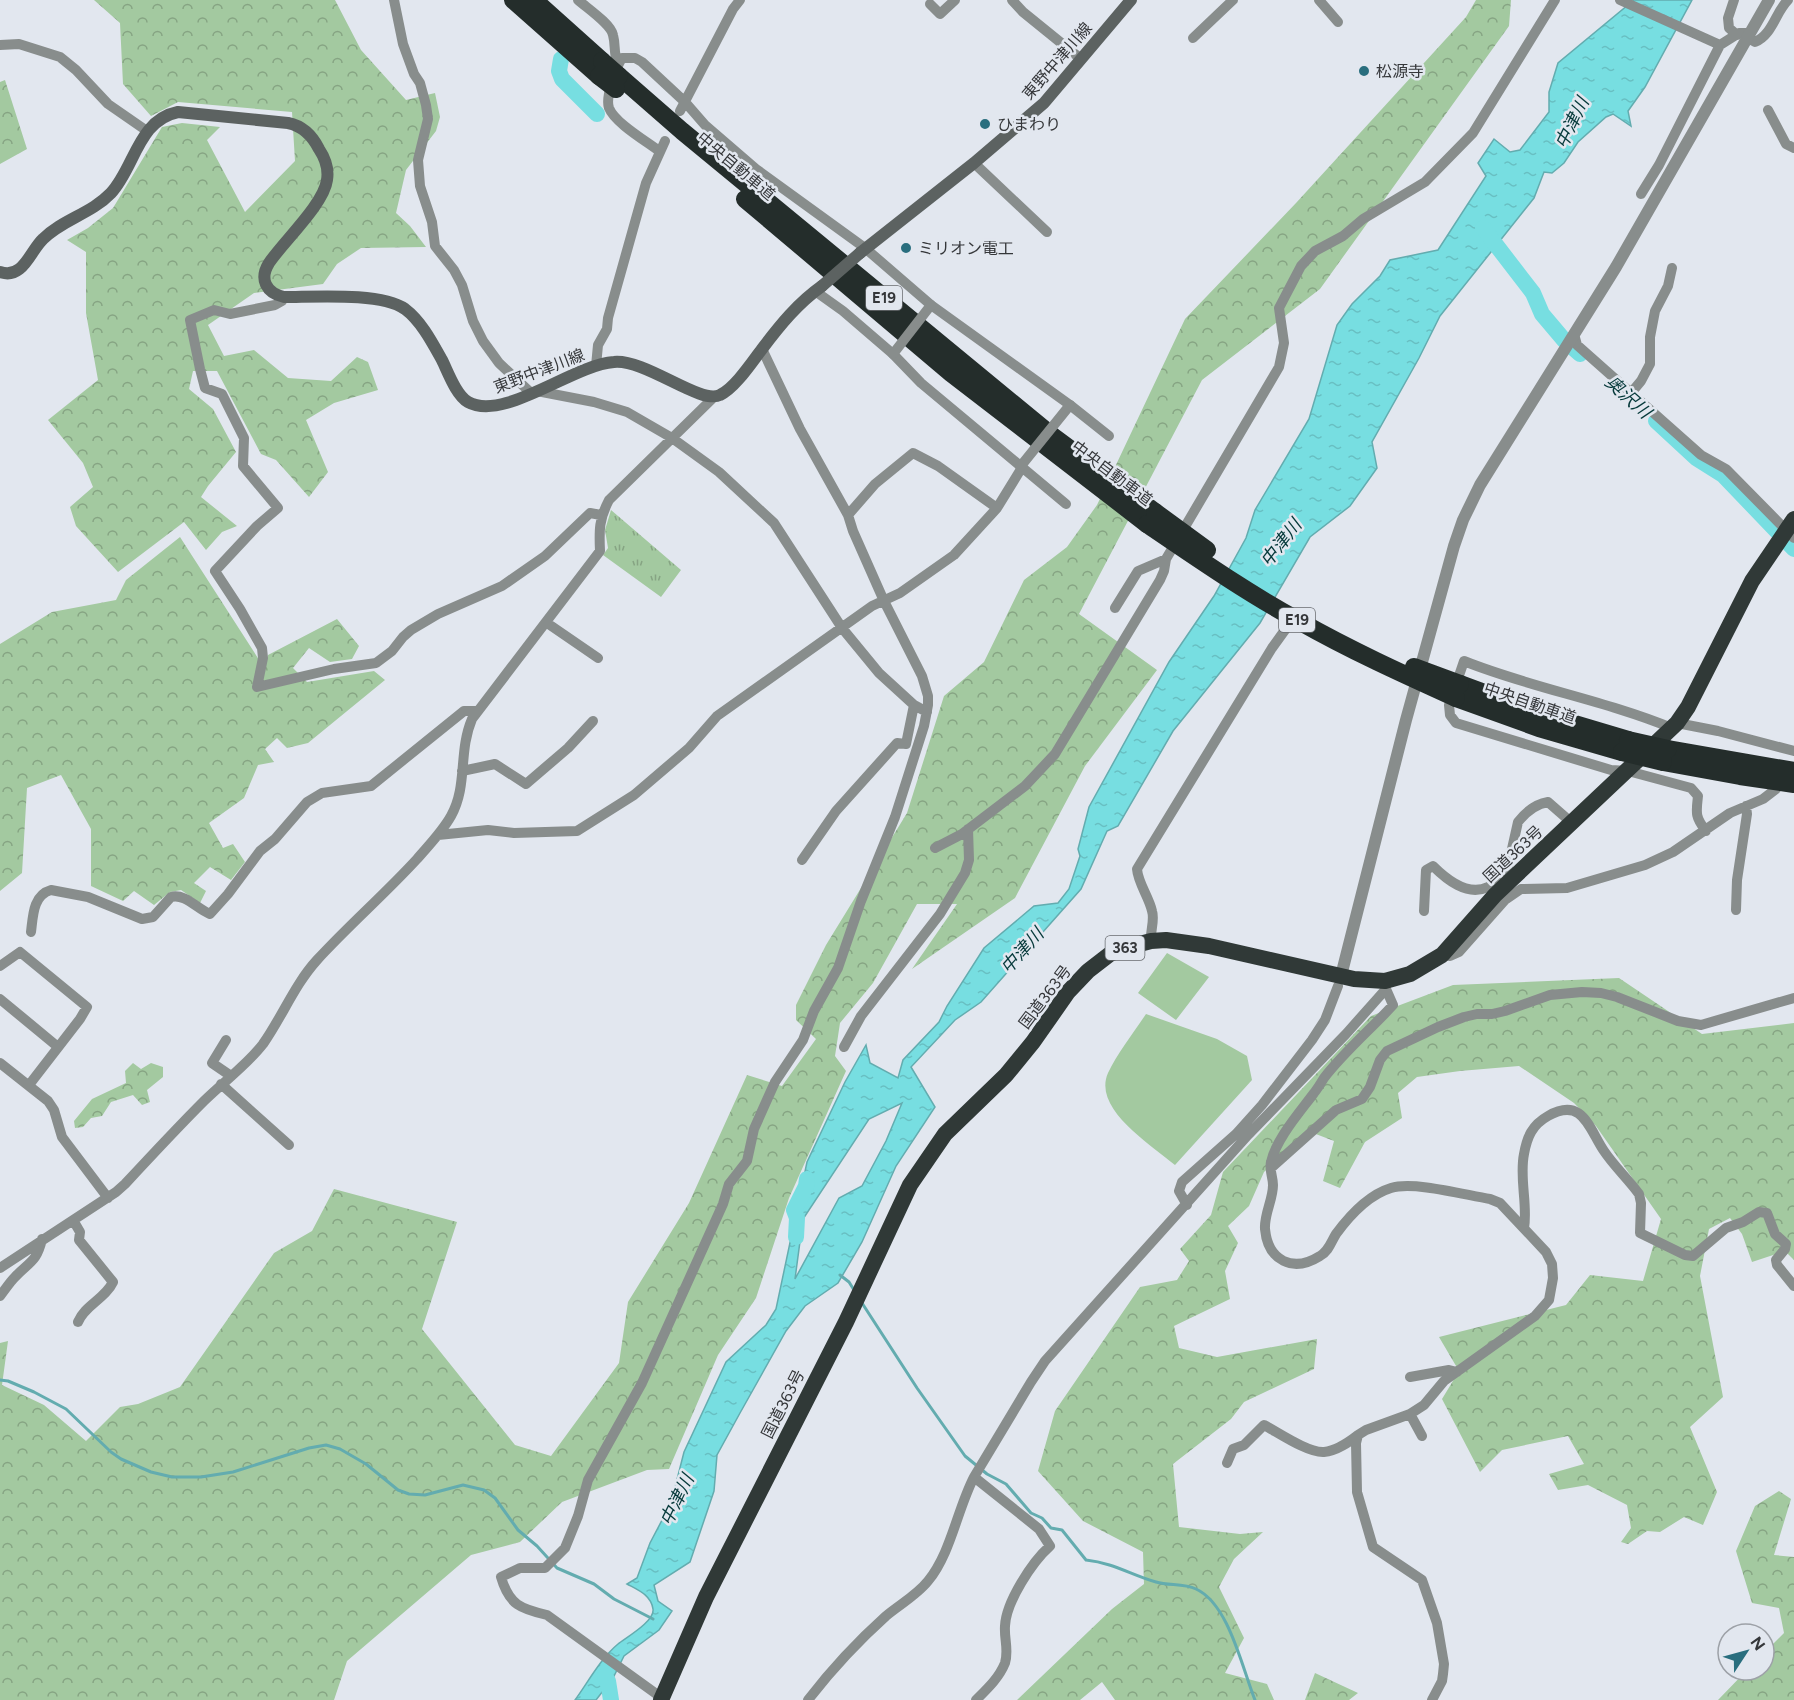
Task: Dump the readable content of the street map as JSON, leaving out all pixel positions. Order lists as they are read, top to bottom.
{
  "streets": {
    "highway": [
      "中央自動車道",
      "E19",
      "国道363号",
      "363"
    ],
    "main road": ["東野中津川線"]
  },
  "water": ["中津川", "奥沢川"],
  "places": ["松源寺", "ひまわり", "ミリオン電工"],
  "north": "top right"
}
